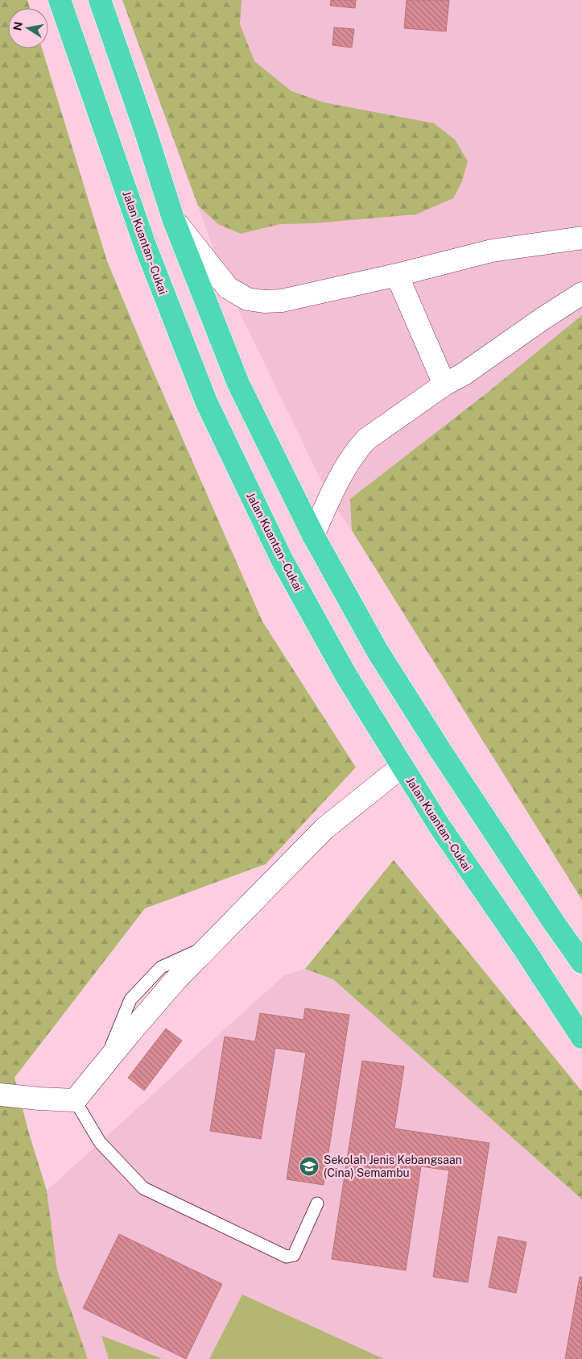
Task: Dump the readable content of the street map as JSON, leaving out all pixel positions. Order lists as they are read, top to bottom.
{
  "streets": {
    "highway": ["Jalan Kuantan - Cukai"]
  },
  "places": {
    "school or university": ["Sekolah Jenis Kebangsaan (Cina) Semambu"]
  },
  "north": "left"
}
